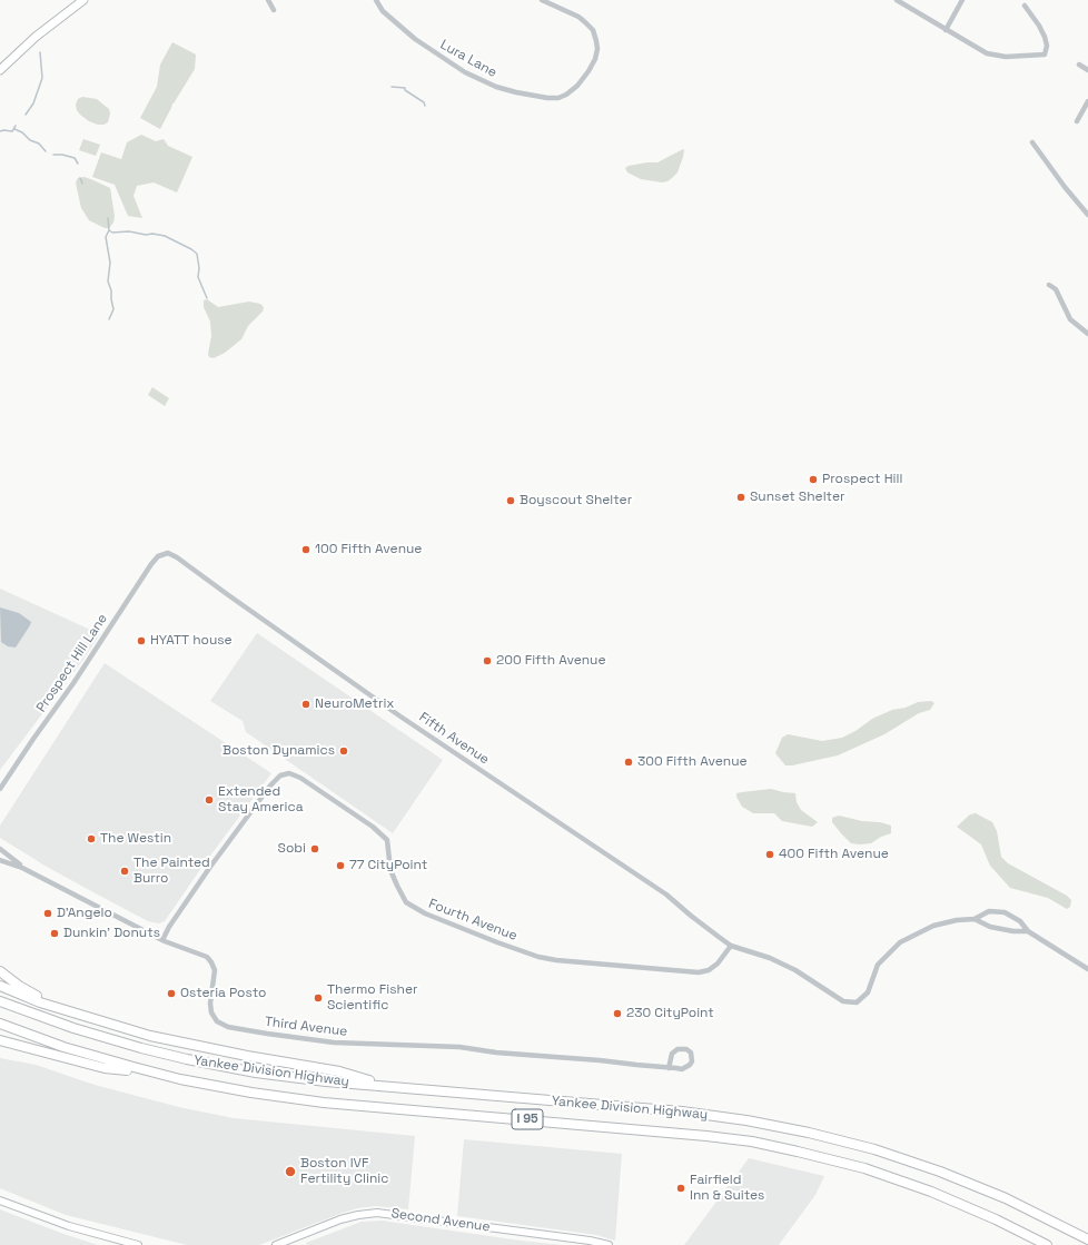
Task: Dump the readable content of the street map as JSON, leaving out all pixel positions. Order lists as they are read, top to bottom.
{
  "streets": {
    "highway": ["Yankee Division Highway", "I 95"],
    "street": [
      "Lura Lane",
      "Prospect Hill Lane",
      "Fifth Avenue",
      "Fourth Avenue",
      "Third Avenue",
      "Second Avenue"
    ]
  },
  "crossings": [
    ["Prospect Hill Lane", "Fifth Avenue"],
    ["Fifth Avenue", "Fourth Avenue"],
    ["Fourth Avenue", "Third Avenue"]
  ],
  "places": [
    "Prospect Hill",
    "Sunset Shelter",
    "Boyscout Shelter",
    "100 Fifth Avenue",
    "HYATT house",
    "200 Fifth Avenue",
    "NeuroMetrix",
    "Boston Dynamics",
    "300 Fifth Avenue",
    "Extended Stay America",
    "The Westin",
    "Sobi",
    "400 Fifth Avenue",
    "77 CityPoint",
    "The Painted Burro",
    "D'Angelo",
    "Dunkin' Donuts",
    "Osteria Posto",
    "Thermo Fisher Scientific",
    "230 CityPoint",
    "Boston IVF Fertility Clinic",
    "Fairfield Inn & Suites"
  ]
}
